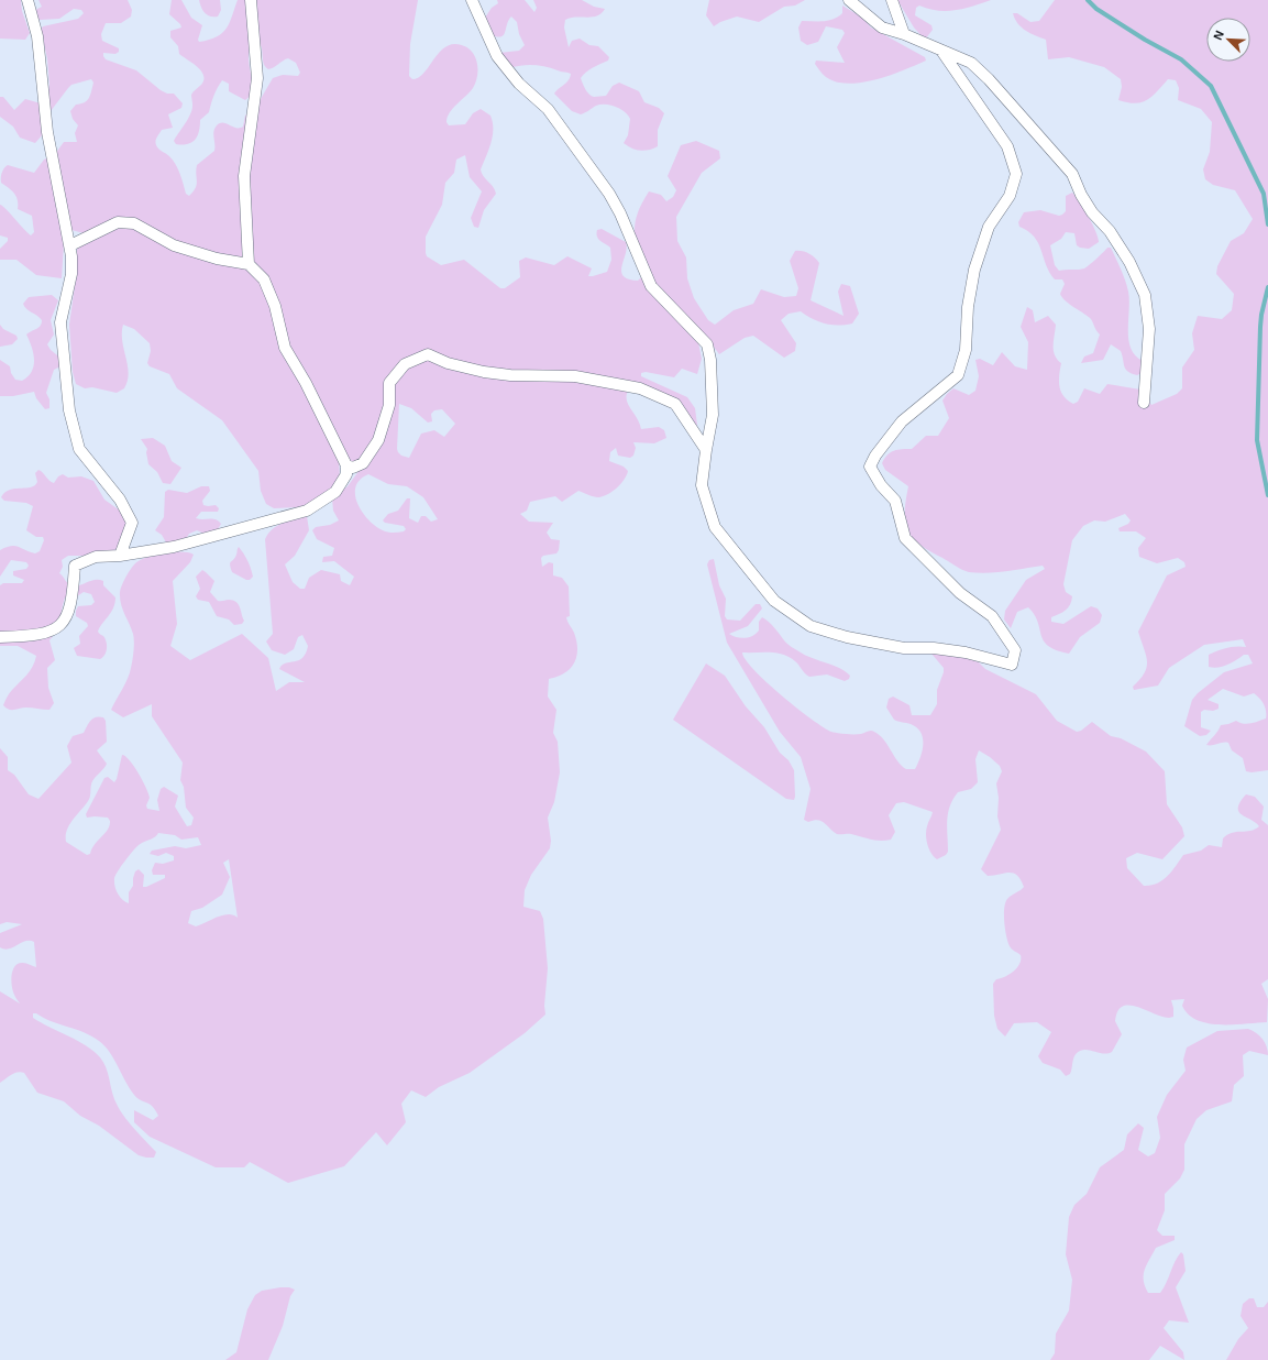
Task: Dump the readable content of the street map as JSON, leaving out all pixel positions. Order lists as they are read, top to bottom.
{
  "north": "top left"
}
